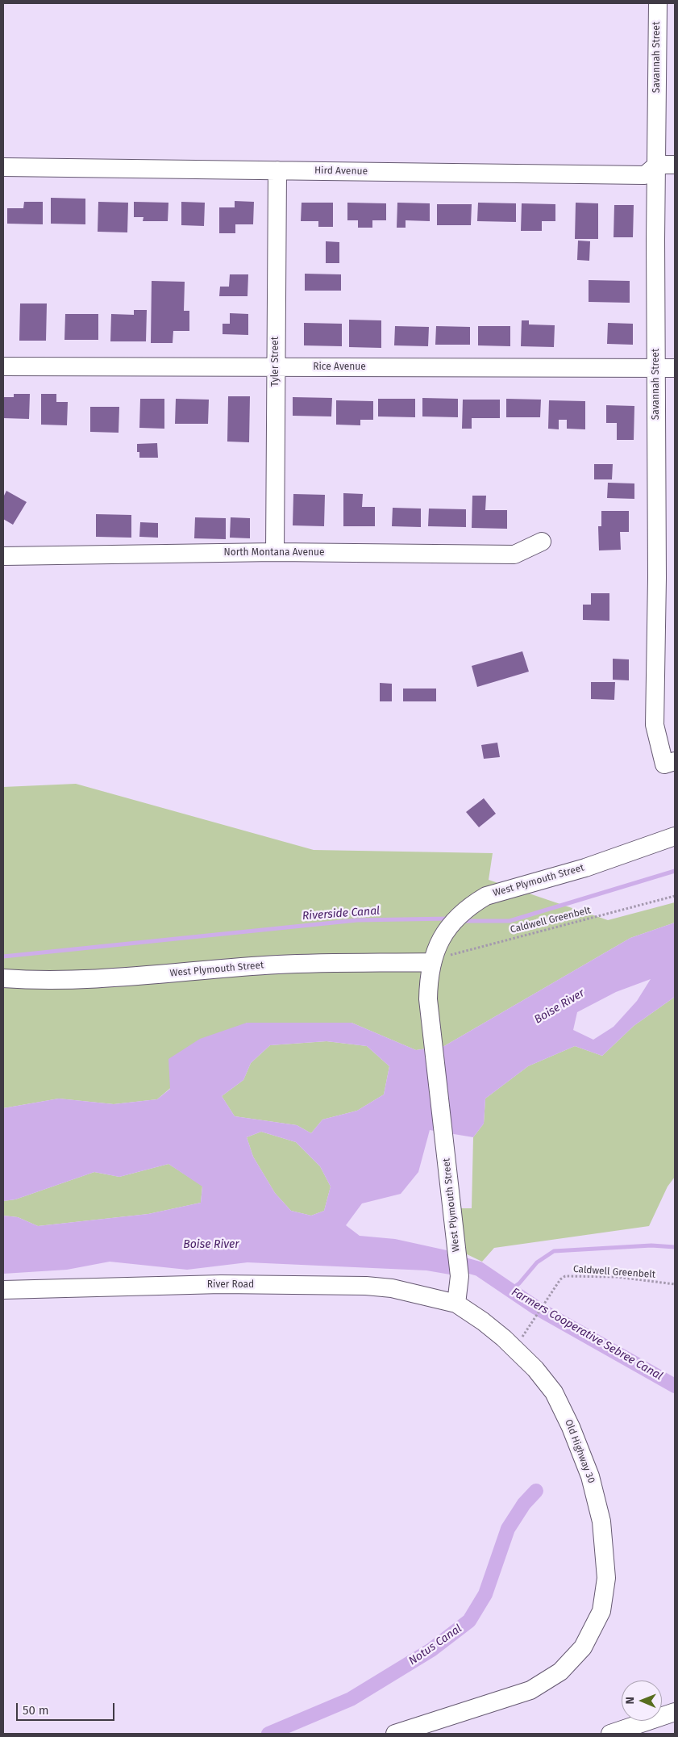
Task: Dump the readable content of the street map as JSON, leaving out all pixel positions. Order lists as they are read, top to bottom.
{
  "streets": {
    "street": [
      "Savannah Street",
      "Hird Avenue",
      "Tyler Street",
      "Rice Avenue",
      "North Montana Avenue",
      "West Plymouth Street",
      "River Road",
      "Old Highway 30"
    ],
    "path": ["Caldwell Greenbelt"]
  },
  "crossings": [
    ["Savannah Street", "Hird Avenue"],
    ["Savannah Street", "Rice Avenue"],
    ["Hird Avenue", "Tyler Street"],
    ["Tyler Street", "Rice Avenue"],
    ["Tyler Street", "North Montana Avenue"],
    ["West Plymouth Street", "Caldwell Greenbelt"],
    ["West Plymouth Street", "River Road"],
    ["West Plymouth Street", "Old Highway 30"],
    ["River Road", "Old Highway 30"]
  ],
  "water": [
    "Riverside Canal",
    "Boise River",
    "Farmers Cooperative Sebree Canal",
    "Notus Canal"
  ],
  "scale_bar": "50 m",
  "north": "left"
}
